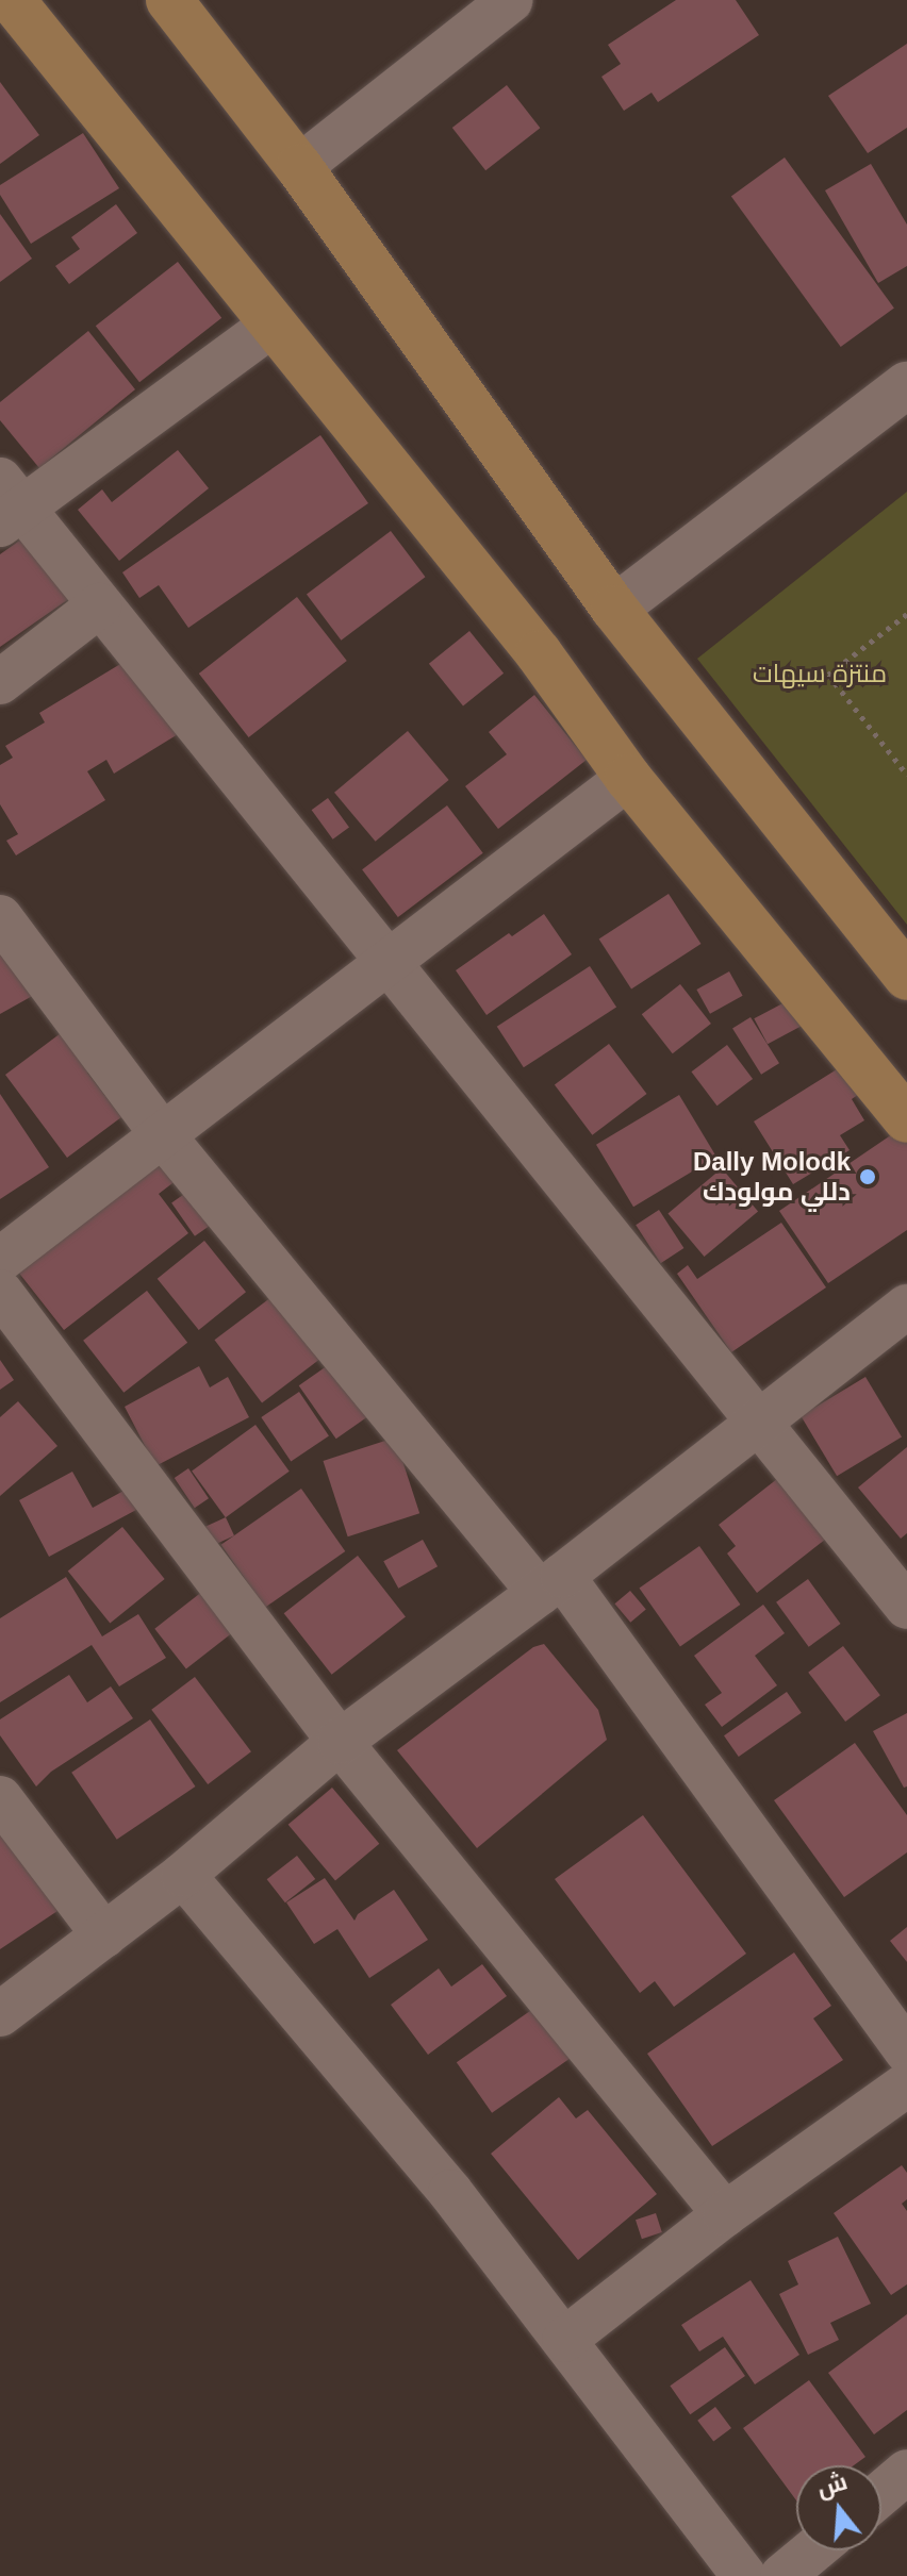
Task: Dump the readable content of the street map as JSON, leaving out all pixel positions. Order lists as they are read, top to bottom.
{
  "parks": ["منتزة سيهات"],
  "places": ["Dally Molodk دللي مولودك"],
  "north": "top"
}
